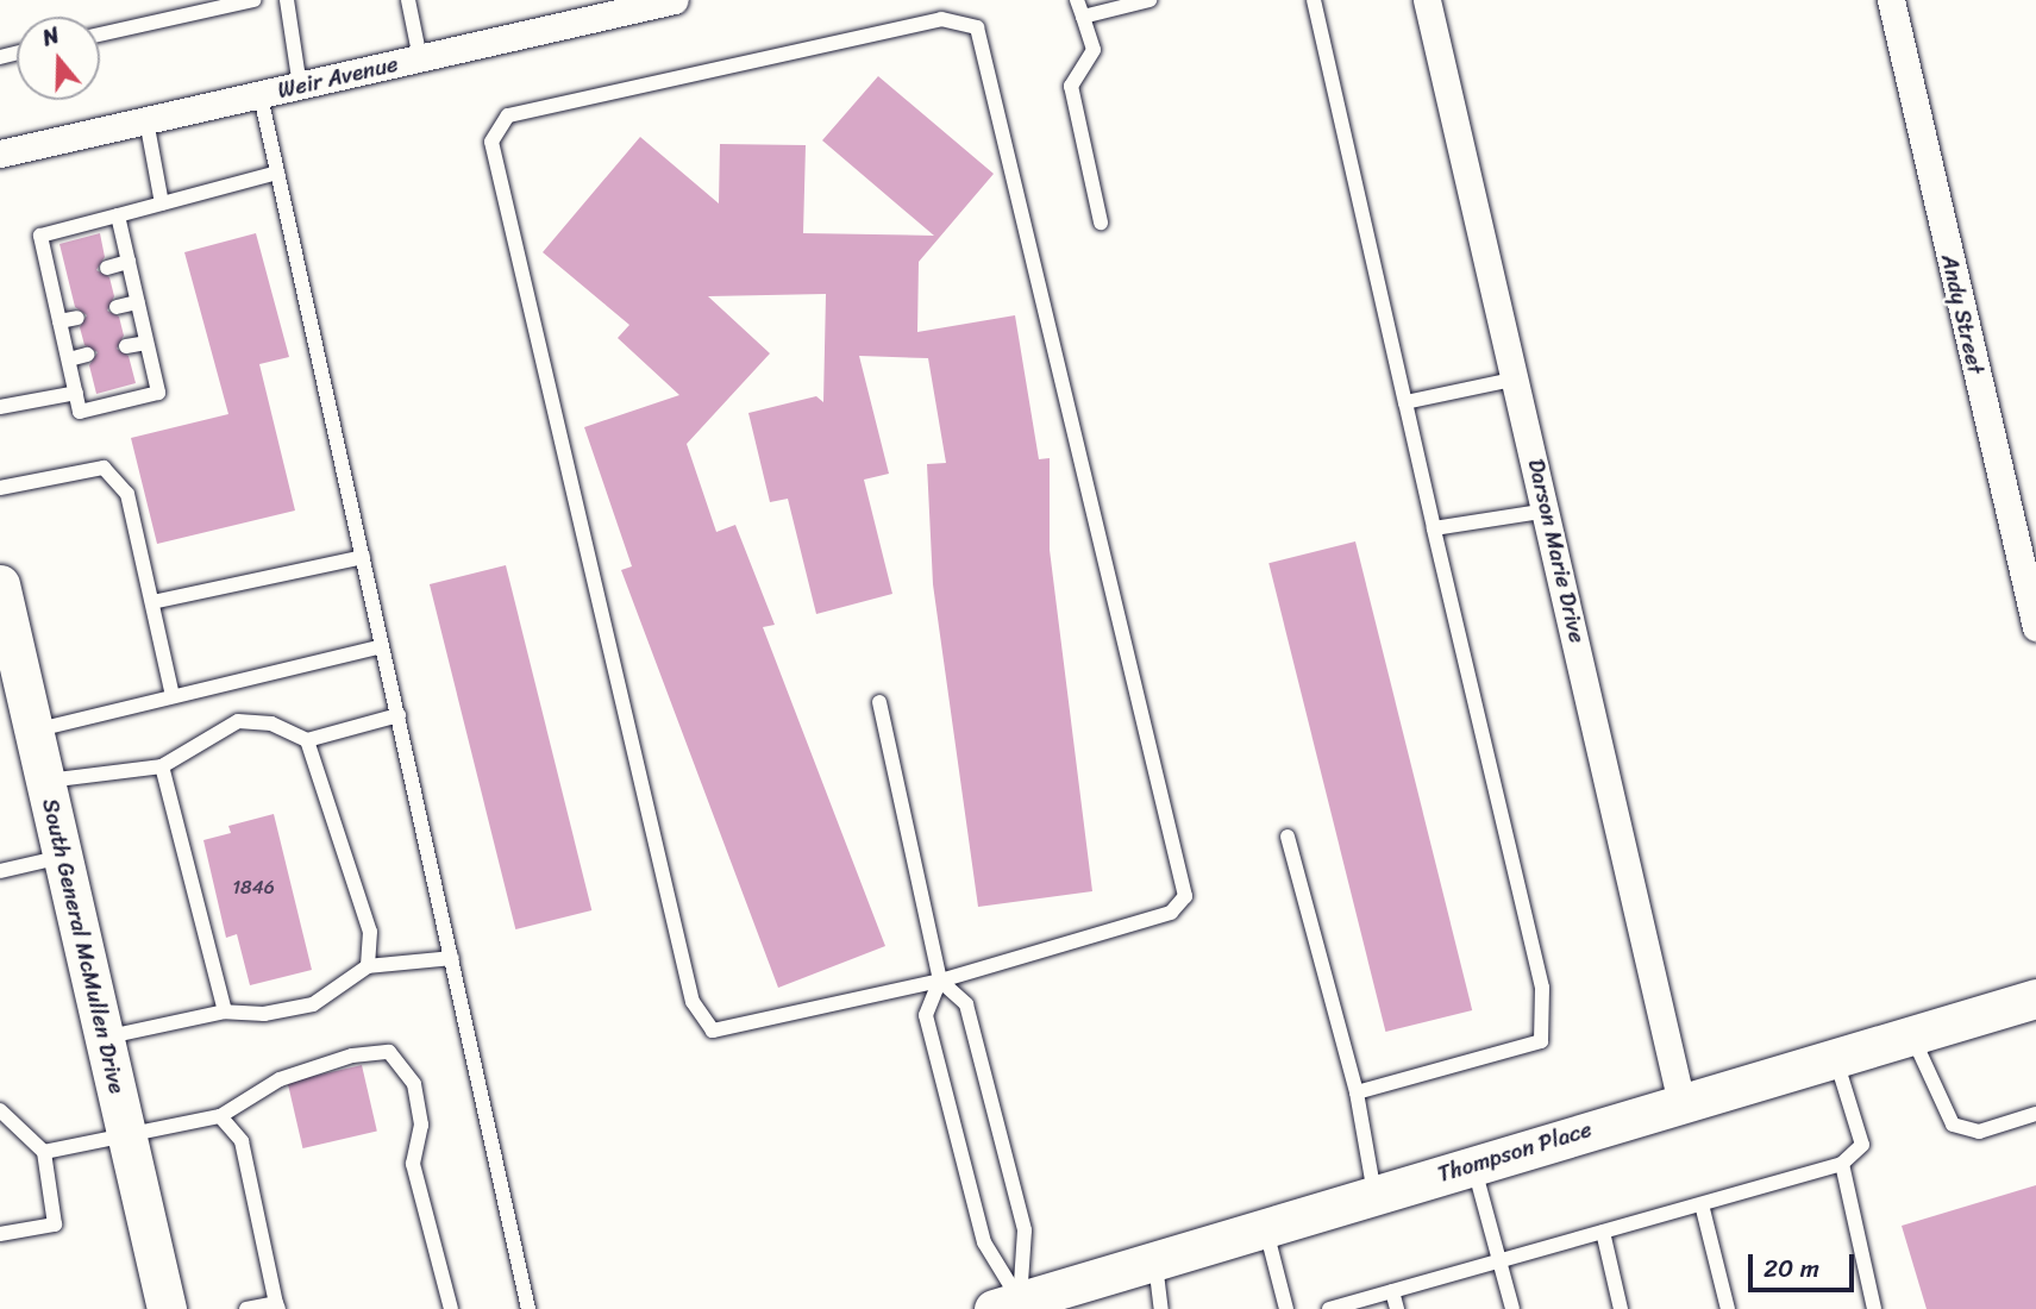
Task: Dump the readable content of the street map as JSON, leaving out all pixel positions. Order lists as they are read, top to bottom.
{
  "streets": {
    "street": [
      "Weir Avenue",
      "Andy Street",
      "Darson Marie Drive",
      "South General McMullen Drive",
      "Thompson Place"
    ]
  },
  "crossings": [
    ["Darson Marie Drive", "Thompson Place"]
  ],
  "house_numbers": ["1846"],
  "scale_bar": "20 m",
  "north": "top"
}
